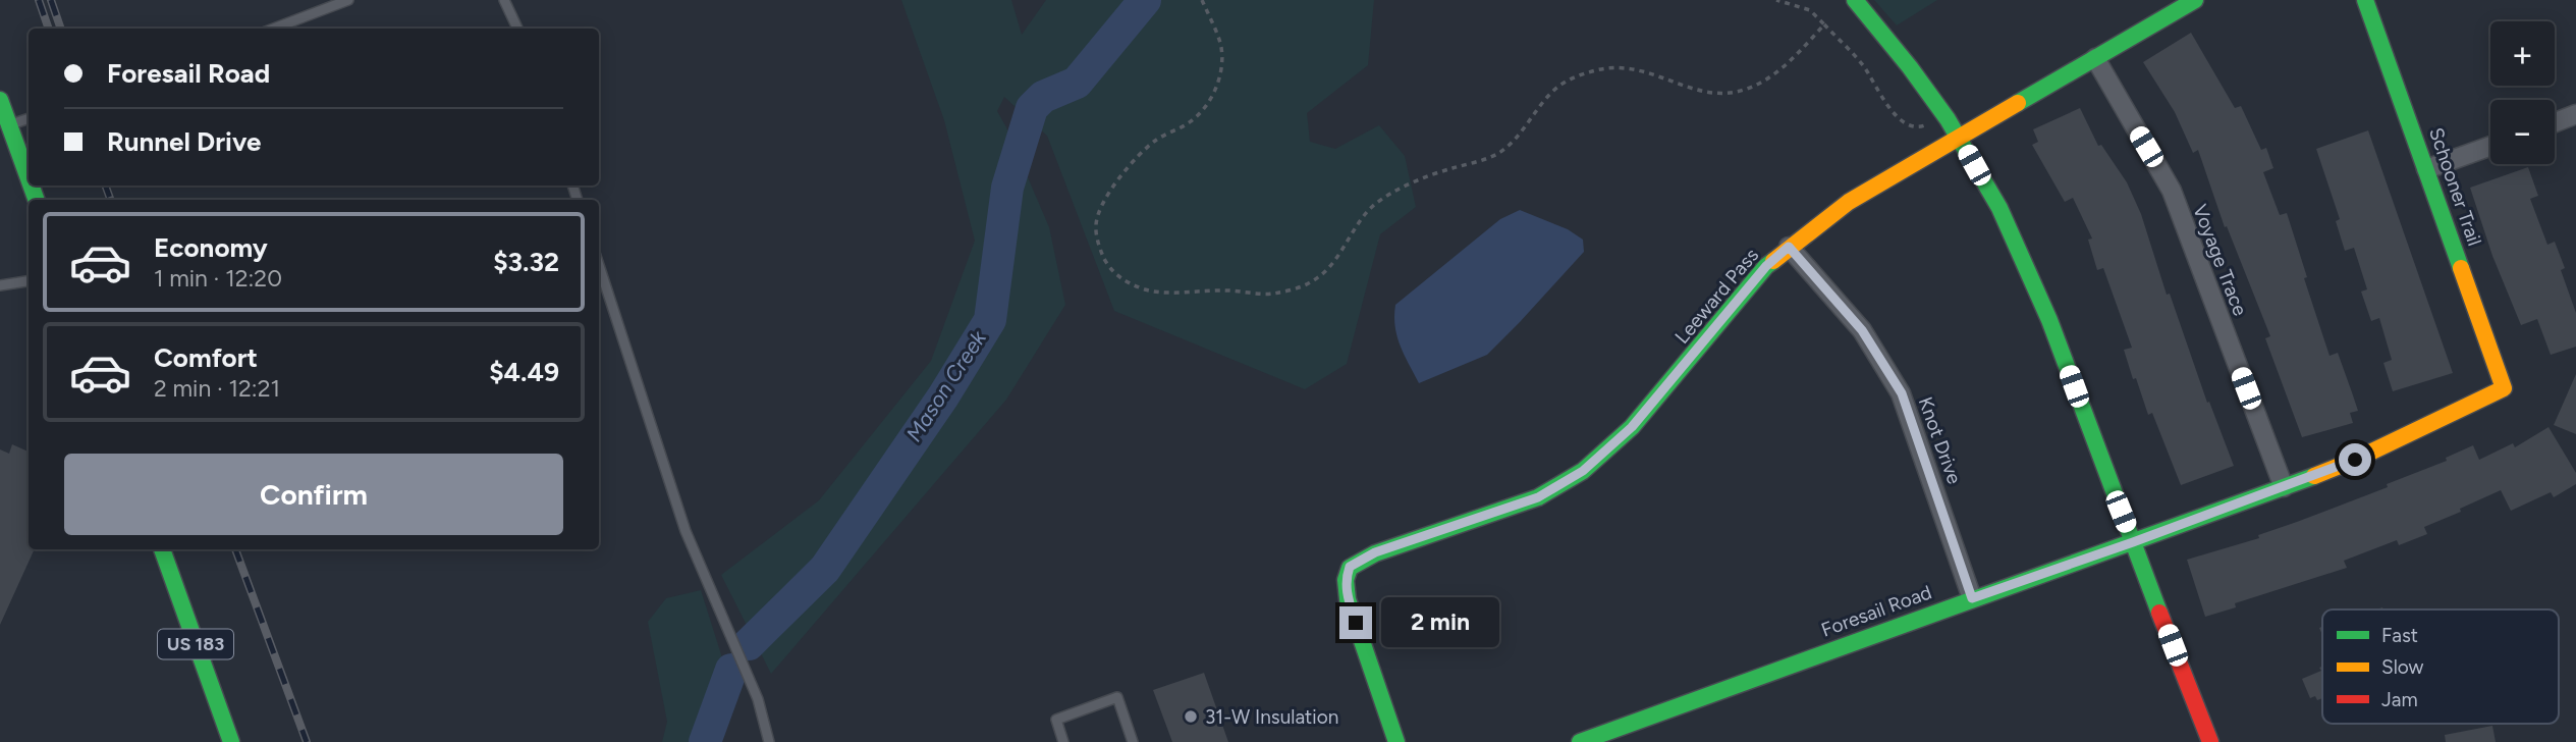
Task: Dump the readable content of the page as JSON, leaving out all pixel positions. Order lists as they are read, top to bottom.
{
  "streets": {
    "street": [
      "Schooner Trail",
      "Voyage Trace",
      "Leeward Pass",
      "Knot Drive",
      "Foresail Road",
      "US 183"
    ]
  },
  "crossings": [
    ["Schooner Trail", "Foresail Road"],
    ["Voyage Trace", "Leeward Pass"],
    ["Voyage Trace", "Foresail Road"],
    ["Leeward Pass", "Knot Drive"],
    ["Knot Drive", "Foresail Road"]
  ],
  "water": ["Mason Creek"],
  "places": ["31-W Insulation"],
  "legend": ["Fast", "Slow", "Jam"],
  "page": {
    "map_buttons": ["+", "−"],
    "banner": ["Foresail Road", "Runnel Drive"],
    "list": [
      {
        "name": "Economy",
        "note": "1 min · 12:20",
        "value": "$3.32"
      },
      {
        "name": "Comfort",
        "note": "2 min · 12:21",
        "value": "$4.49"
      }
    ],
    "buttons": "Confirm",
    "bubble": "2 min"
  }
}
